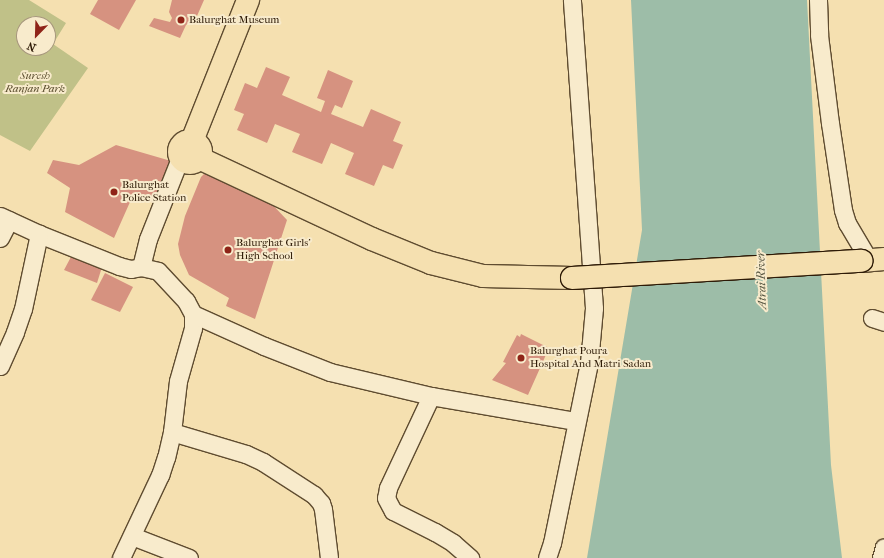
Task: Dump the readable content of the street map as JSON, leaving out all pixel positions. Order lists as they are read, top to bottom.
{
  "water": ["Atrai River"],
  "parks": ["Suresh Ranjan Park"],
  "places": [
    "Balurghat Museum",
    "Balurghat Police Station",
    "Balurghat Girls' High School",
    "Balurghat Poura Hospital And Matri Sadan"
  ],
  "north": "bottom left"
}
